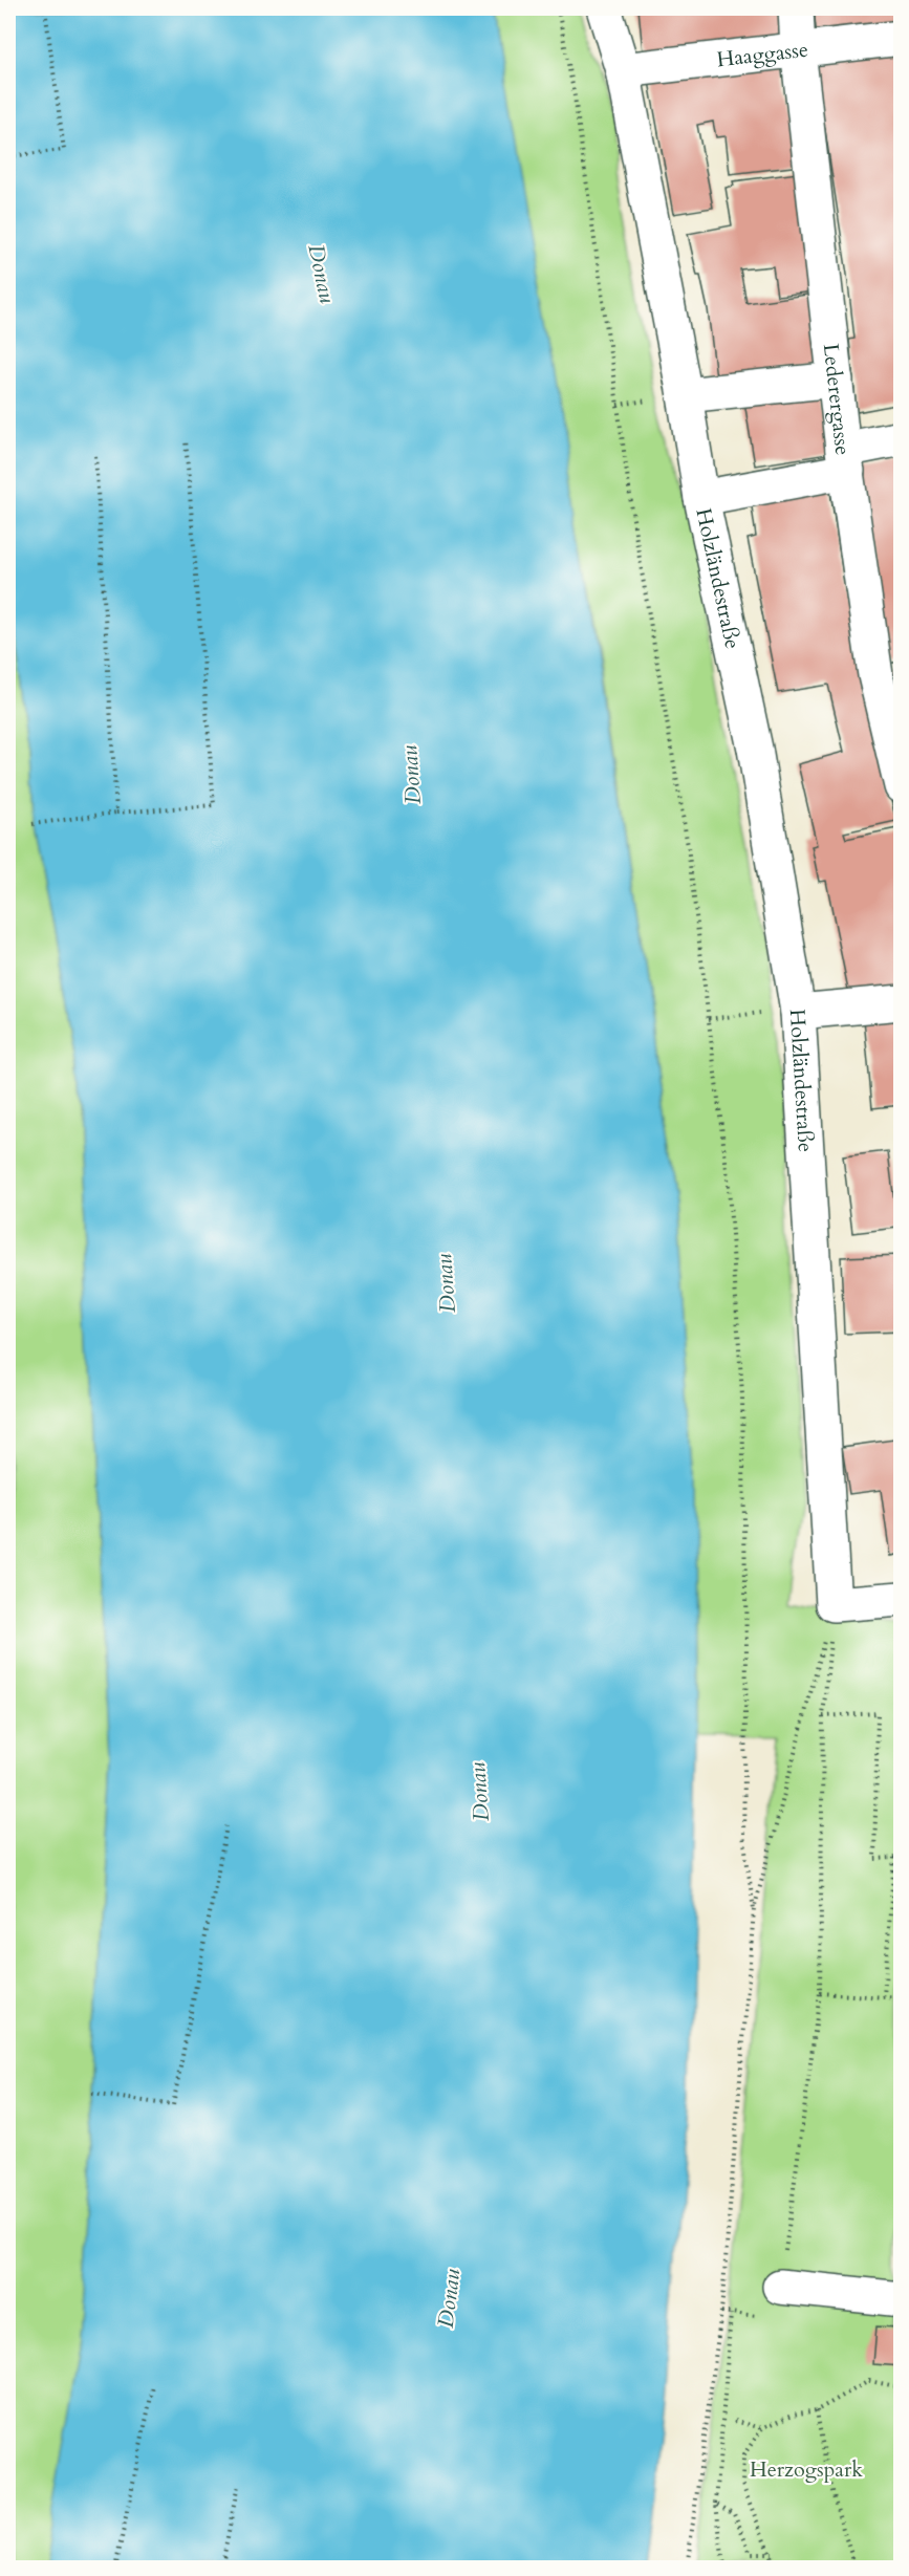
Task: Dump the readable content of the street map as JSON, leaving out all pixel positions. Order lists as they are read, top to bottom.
{
  "streets": {
    "street": ["Haaggasse", "Lederergasse", "Holzländestraße"]
  },
  "crossings": [
    ["Haaggasse", "Lederergasse"],
    ["Haaggasse", "Holzländestraße"],
    ["Lederergasse", "Holzländestraße"]
  ],
  "water": ["Donau"],
  "parks": ["Herzogspark"]
}
